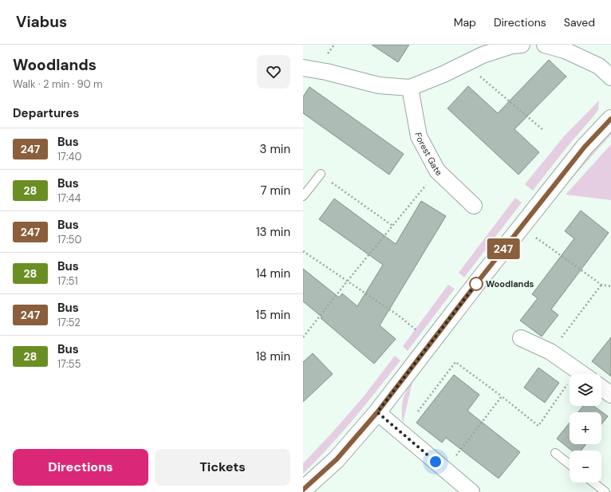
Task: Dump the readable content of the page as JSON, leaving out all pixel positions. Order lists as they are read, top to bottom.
{
  "streets": {
    "street": ["Forest Gate"]
  },
  "places": ["Woodlands"],
  "lines": ["bus line 247"],
  "page": {
    "header": "Viabus",
    "nav": ["Map", "Directions", "Saved"],
    "heading": [
      ["Woodlands", "Walk · 2 min · 90 m"],
      "Departures"
    ],
    "on_map": "247",
    "list": [
      {
        "mark": "247",
        "name": "Bus",
        "note": "17:40",
        "value": "3 min"
      },
      {
        "mark": "28",
        "name": "Bus",
        "note": "17:44",
        "value": "7 min"
      },
      {
        "mark": "247",
        "name": "Bus",
        "note": "17:50",
        "value": "13 min"
      },
      {
        "mark": "28",
        "name": "Bus",
        "note": "17:51",
        "value": "14 min"
      },
      {
        "mark": "247",
        "name": "Bus",
        "note": "17:52",
        "value": "15 min"
      },
      {
        "mark": "28",
        "name": "Bus",
        "note": "17:55",
        "value": "18 min"
      }
    ],
    "map_buttons": ["+", "−"],
    "buttons": ["Directions", "Tickets"]
  }
}
